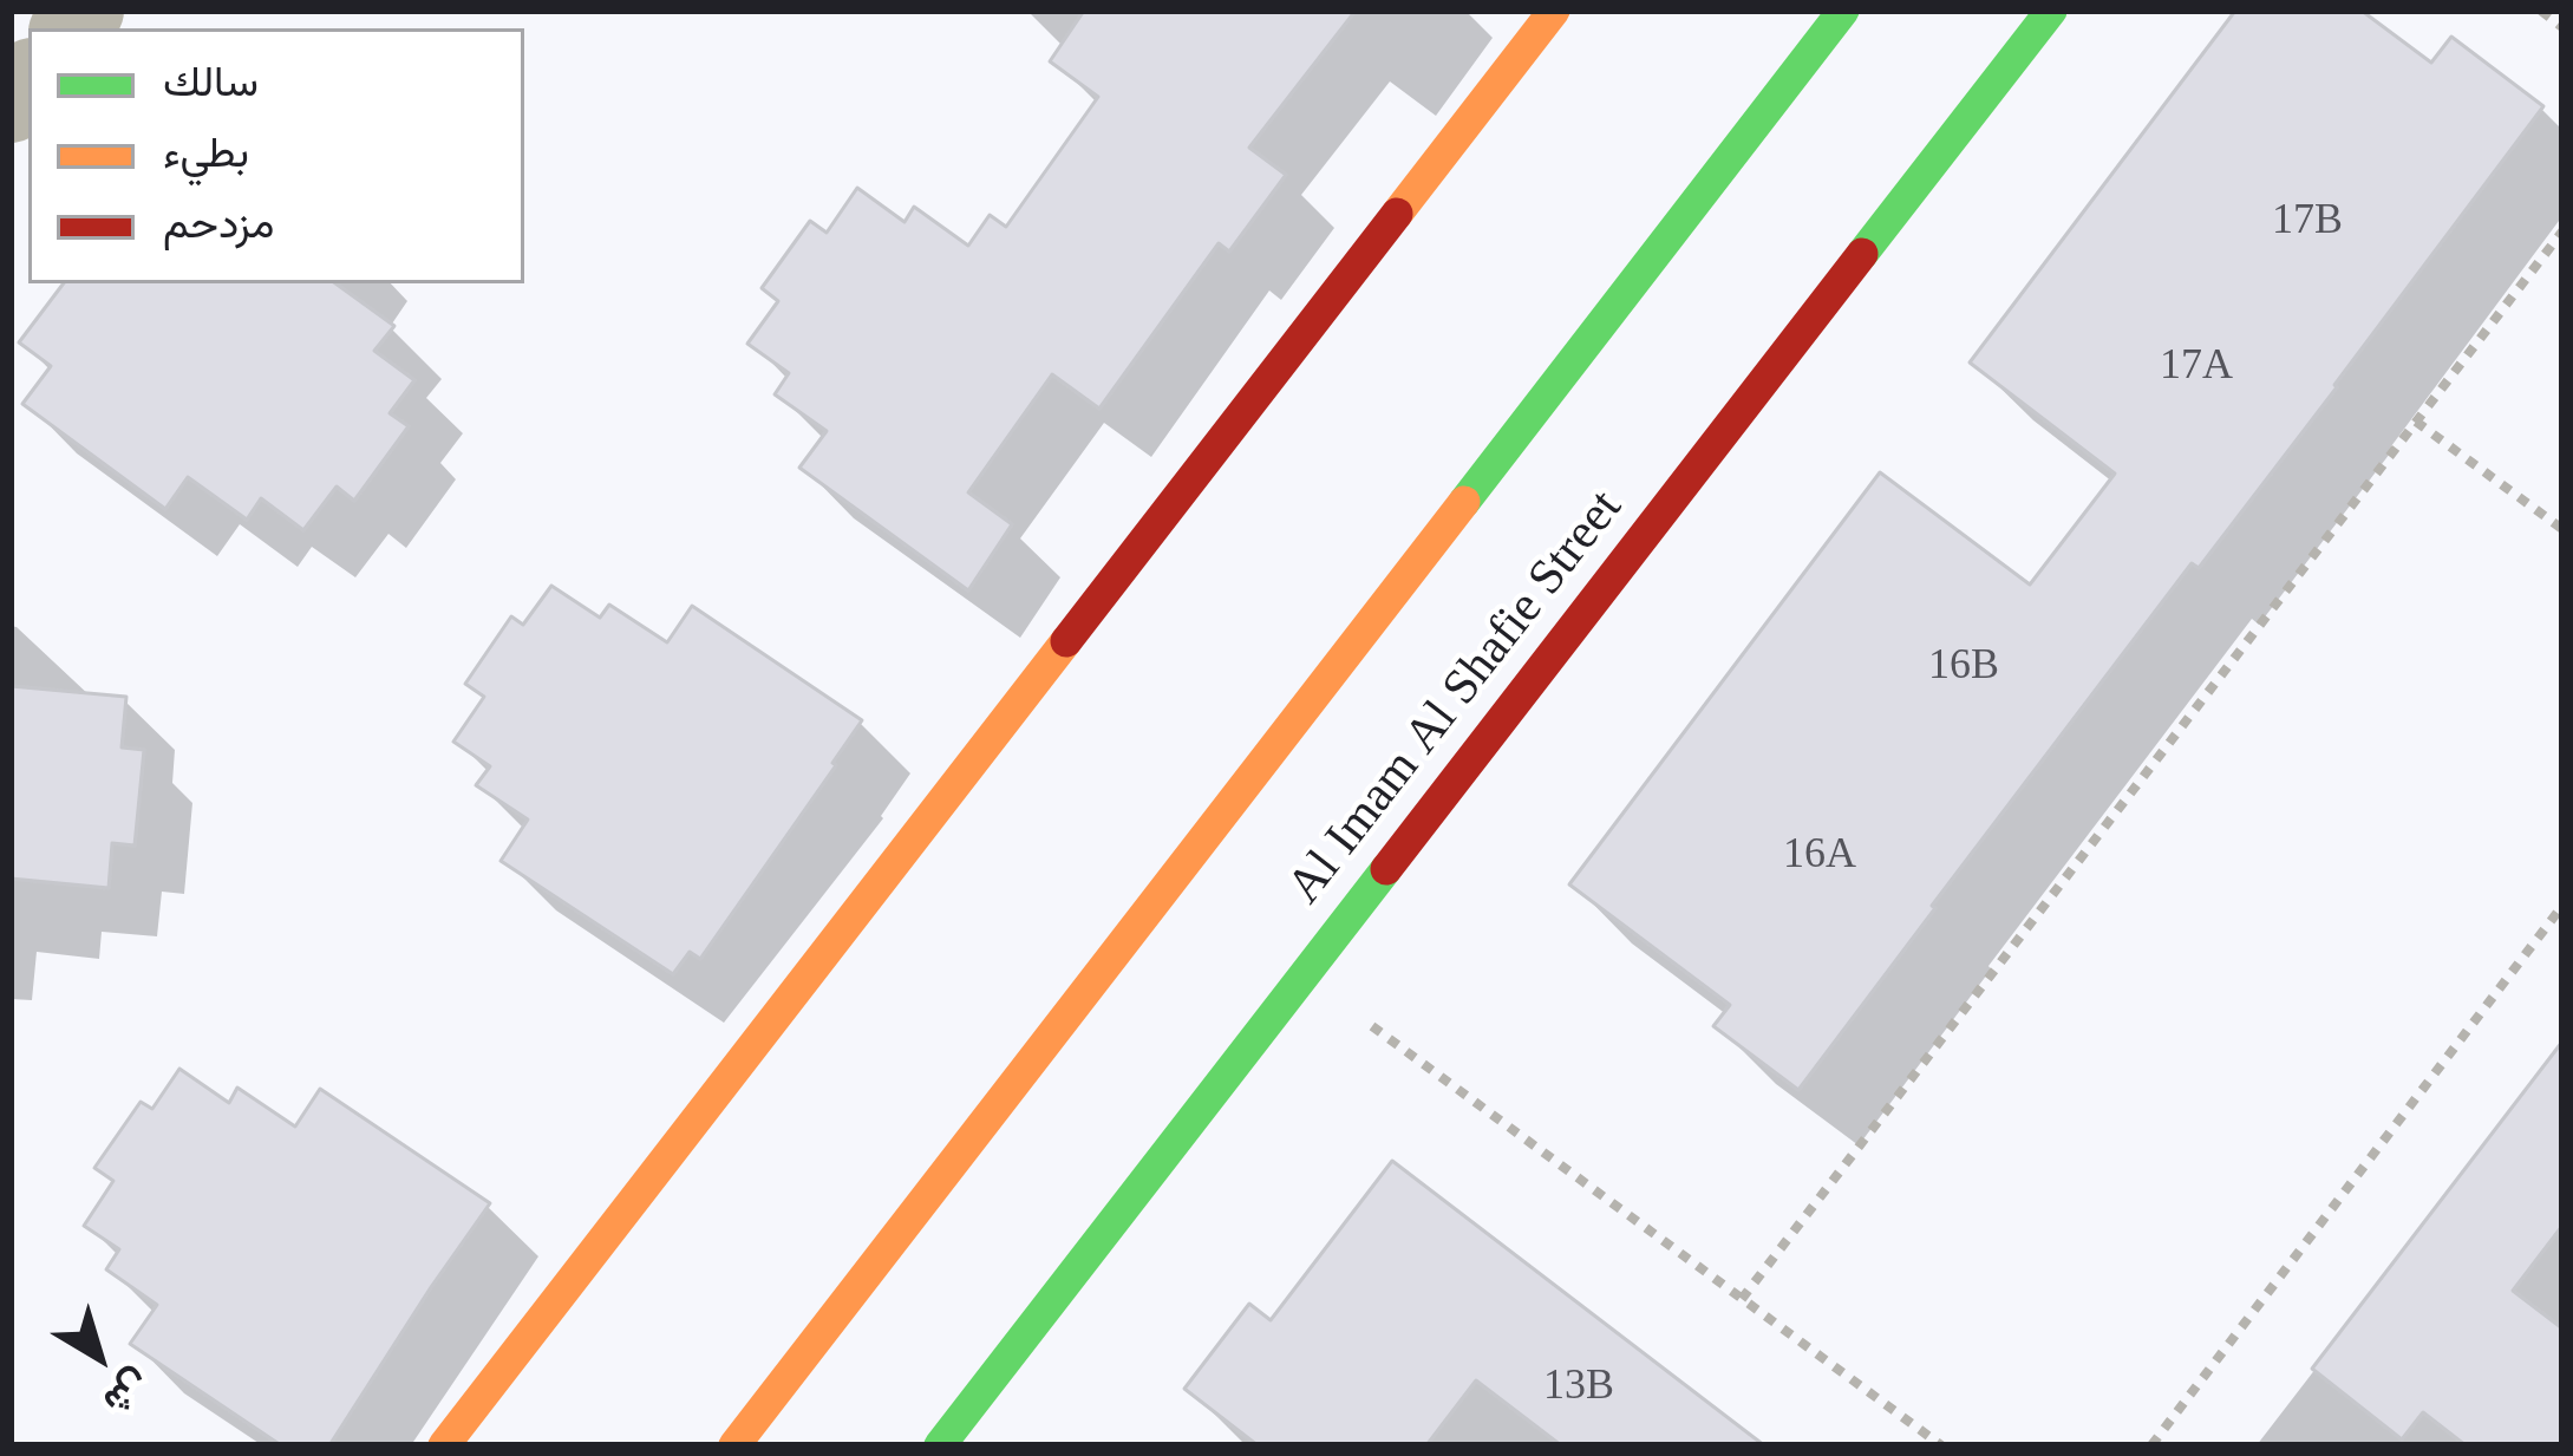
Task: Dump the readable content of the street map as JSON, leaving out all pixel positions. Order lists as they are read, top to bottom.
{
  "streets": {
    "main road": ["Al Imam Al Shafie Street"]
  },
  "house_numbers": [
    "17B",
    "17A",
    "16B",
    "16A",
    "13B"
  ],
  "legend": ["سالك", "بطيء", "مزدحم"],
  "north": "bottom right"
}
